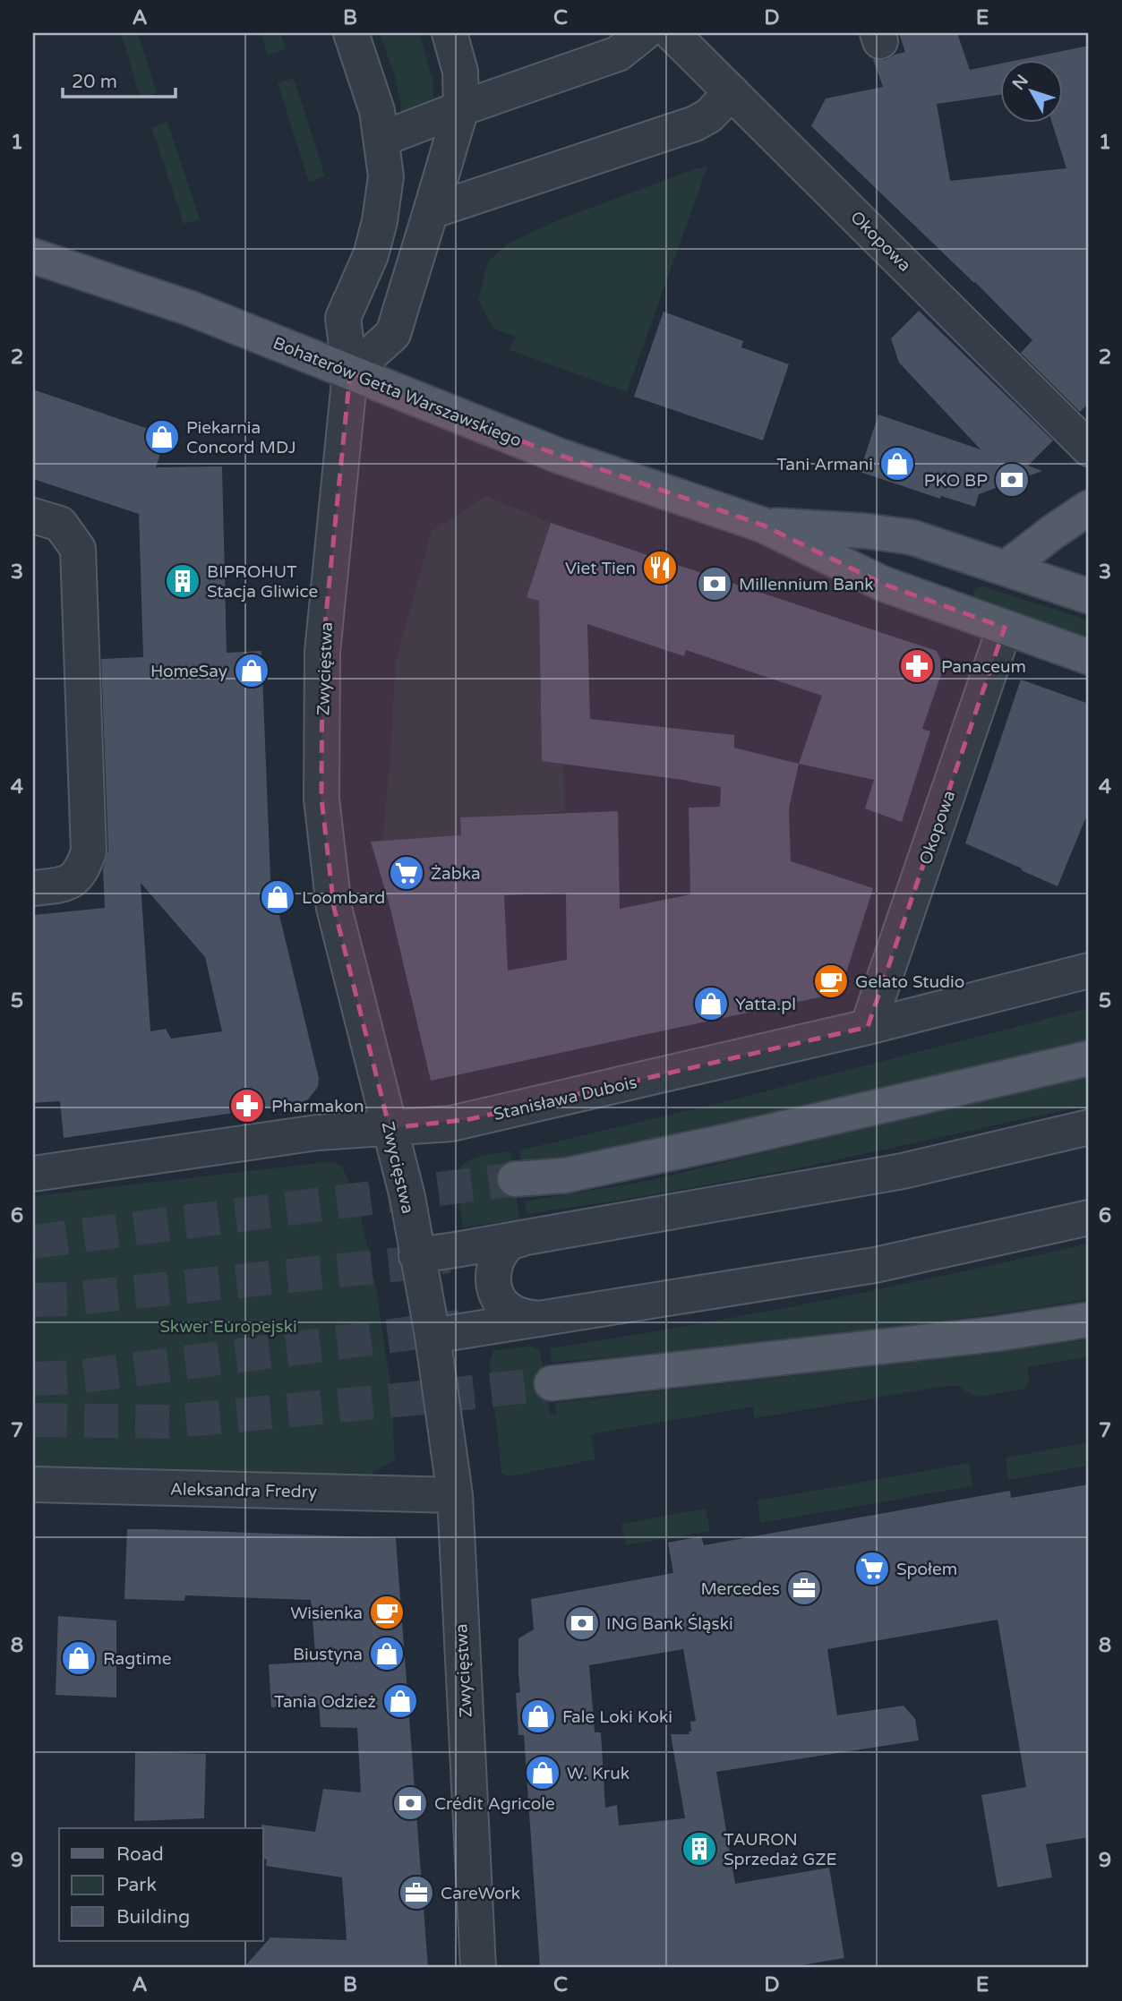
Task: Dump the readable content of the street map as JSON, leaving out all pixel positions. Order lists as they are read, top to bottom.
{
  "streets": {
    "main road": ["Bohaterów Getta Warszawskiego"],
    "street": [
      "Okopowa",
      "Zwycięstwa",
      "Stanisława Dubois",
      "Aleksandra Fredry"
    ]
  },
  "crossings": [
    ["Okopowa", "Bohaterów Getta Warszawskiego"],
    ["Okopowa", "Stanisława Dubois"],
    ["Bohaterów Getta Warszawskiego", "Zwycięstwa"],
    ["Zwycięstwa", "Stanisława Dubois"],
    ["Zwycięstwa", "Aleksandra Fredry"]
  ],
  "parks": ["Skwer Europejski"],
  "places": {
    "shop": [
      "Piekarnia Concord MDJ",
      "Tani Armani",
      "HomeSay",
      "Loombard",
      "Yatta.pl",
      "Biustyna",
      "Ragtime",
      "Tania Odzież",
      "Fale Loki Koki",
      "W. Kruk"
    ],
    "bank": [
      "PKO BP",
      "Millennium Bank",
      "ING Bank Śląski",
      "Crédit Agricole"
    ],
    "restaurant": ["Viet Tien"],
    "building": ["BIPROHUT Stacja Gliwice", "TAURON Sprzedaż GZE"],
    "pharmacy": ["Panaceum", "Pharmakon"],
    "supermarket": ["Żabka", "Społem"],
    "cafe": ["Gelato Studio", "Wisienka"],
    "office": ["Mercedes", "CareWork"]
  },
  "legend": ["Road", "Park", "Building"],
  "scale_bar": "20 m",
  "north": "top left",
  "grid": {
    "columns": [
      "A",
      "B",
      "C",
      "D",
      "E"
    ],
    "rows": [
      "1",
      "2",
      "3",
      "4",
      "5",
      "6",
      "7",
      "8",
      "9"
    ]
  }
}
